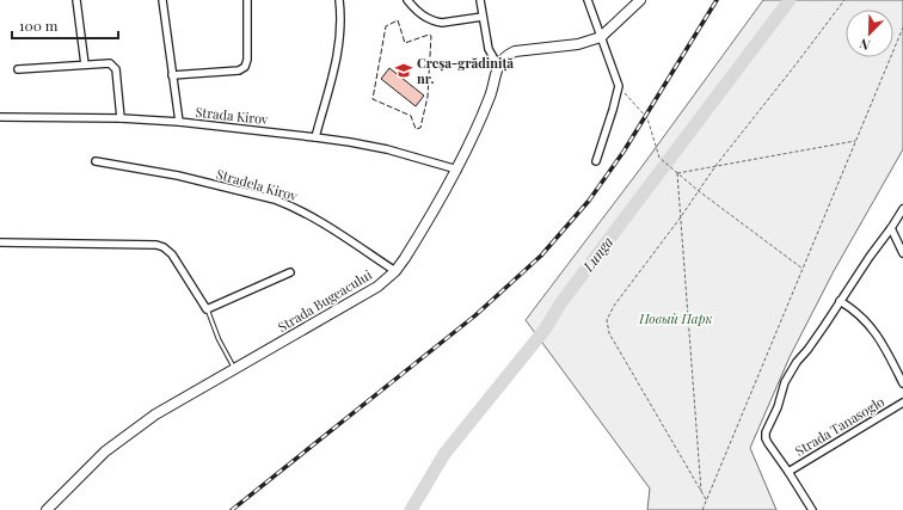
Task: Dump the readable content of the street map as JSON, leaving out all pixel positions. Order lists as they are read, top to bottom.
{
  "streets": {
    "main road": ["Strada Bugeacului"],
    "street": ["Strada Kirov", "Stradela Kirov", "Strada Tanasoglo"]
  },
  "crossings": [
    ["Strada Kirov", "Strada Bugeacului"],
    ["Stradela Kirov", "Strada Bugeacului"]
  ],
  "water": ["Lunga"],
  "parks": ["Новый Парк"],
  "places": {
    "school or university": ["Creșa-grădiniță nr."]
  },
  "scale_bar": "100 m",
  "north": "bottom left"
}
